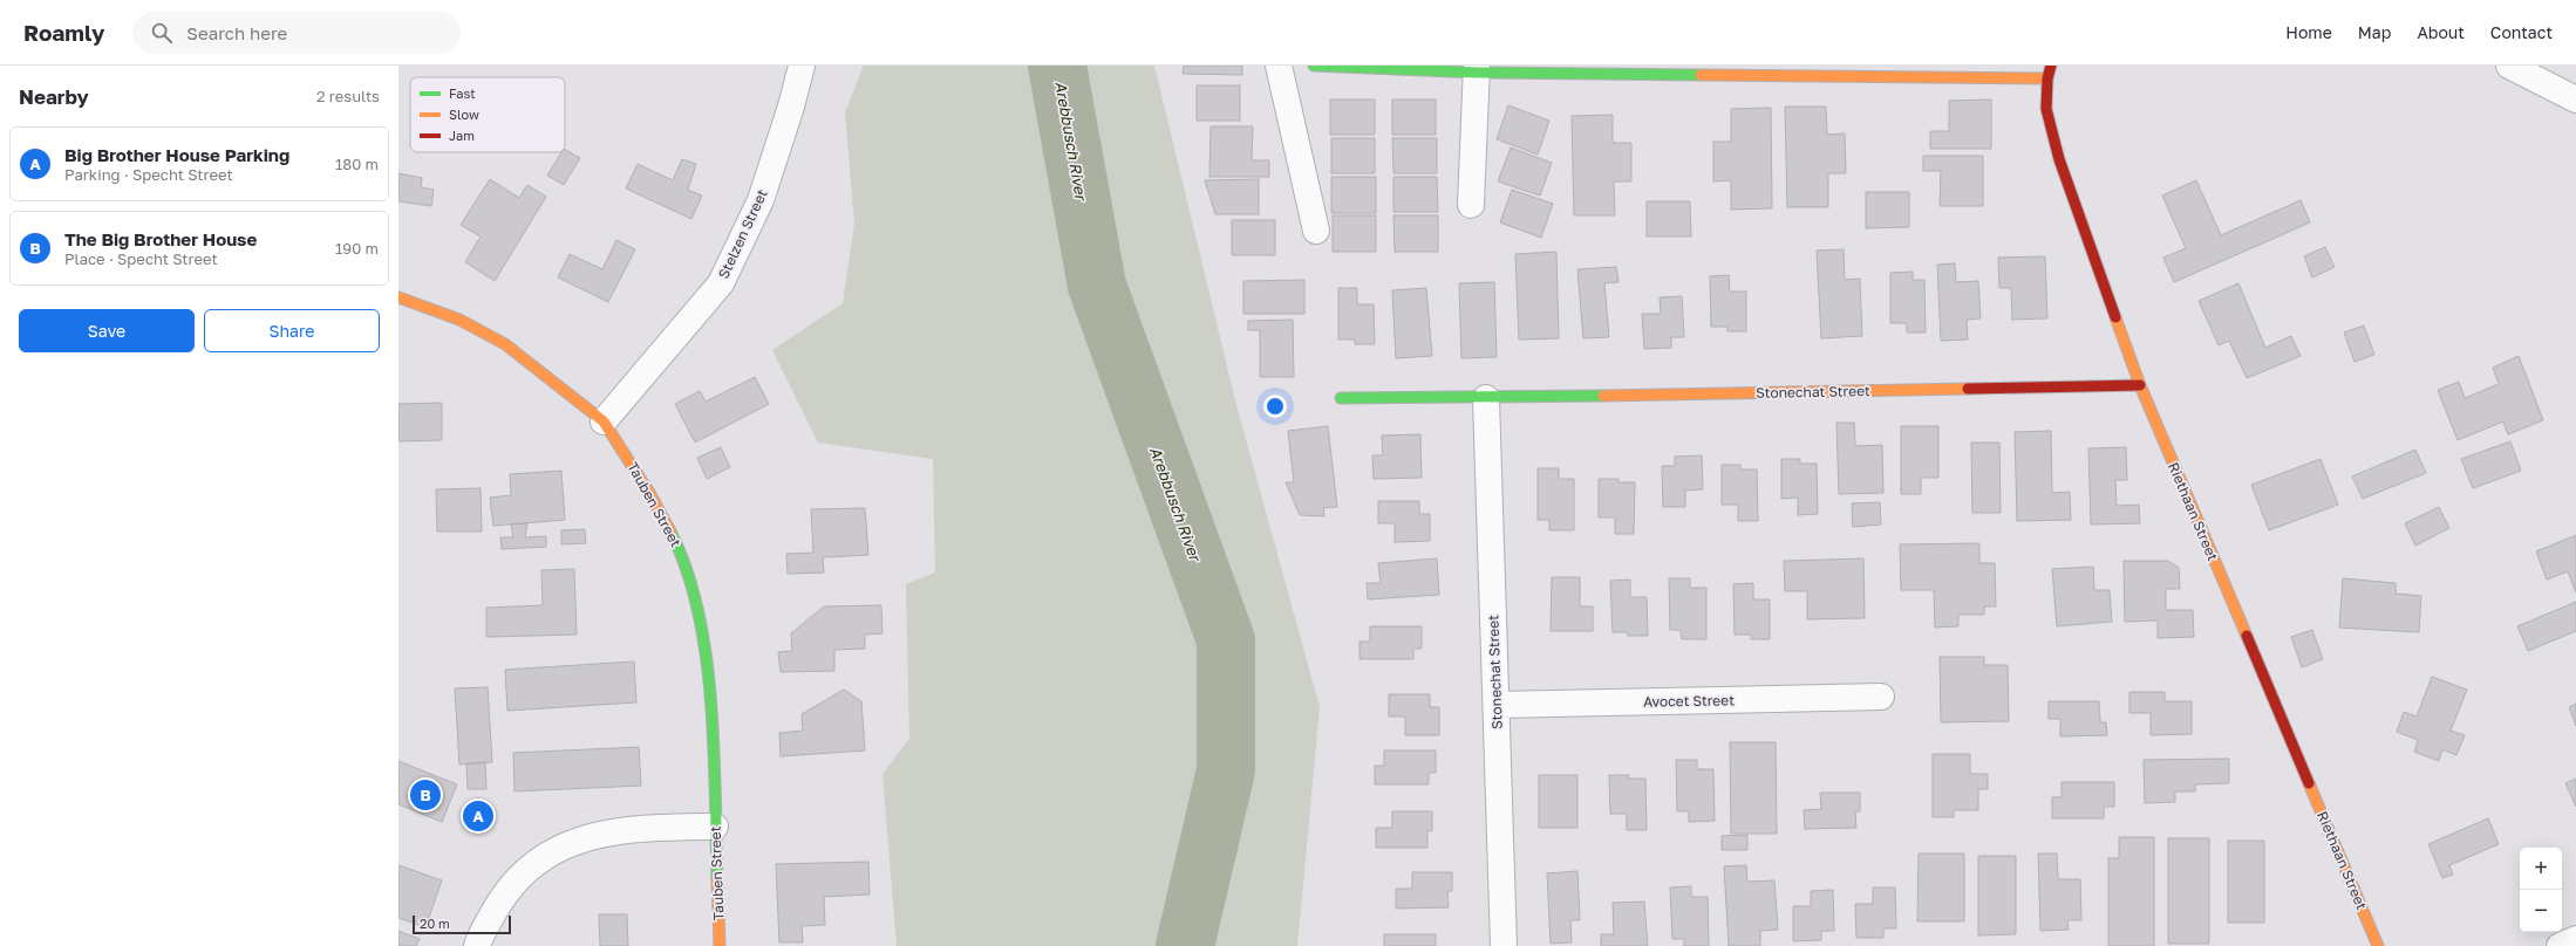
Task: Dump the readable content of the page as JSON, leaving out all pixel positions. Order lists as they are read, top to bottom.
{
  "streets": {
    "street": [
      "Stelzen Street",
      "Stonechat Street",
      "Tauben Street",
      "Riethaan Street",
      "Avocet Street"
    ]
  },
  "crossings": [
    ["Stelzen Street", "Tauben Street"],
    ["Stonechat Street", "Riethaan Street"],
    ["Stonechat Street", "Avocet Street"]
  ],
  "water": ["Arebbusch River"],
  "legend": ["Fast", "Slow", "Jam"],
  "scale_bar": "20 m",
  "page": {
    "header": "Roamly",
    "search": "Search here",
    "nav": [
      "Home",
      "Map",
      "About",
      "Contact"
    ],
    "heading": ["Nearby", "2 results"],
    "list": [
      {
        "mark": "A",
        "name": "Big Brother House Parking",
        "note": "Parking · Specht Street",
        "value": "180 m"
      },
      {
        "mark": "B",
        "name": "The Big Brother House",
        "note": "Place · Specht Street",
        "value": "190 m"
      }
    ],
    "buttons": ["Save", "Share"],
    "pins": ["B", "A"],
    "map_buttons": ["+", "−"],
    "scale": "20 m"
  }
}
